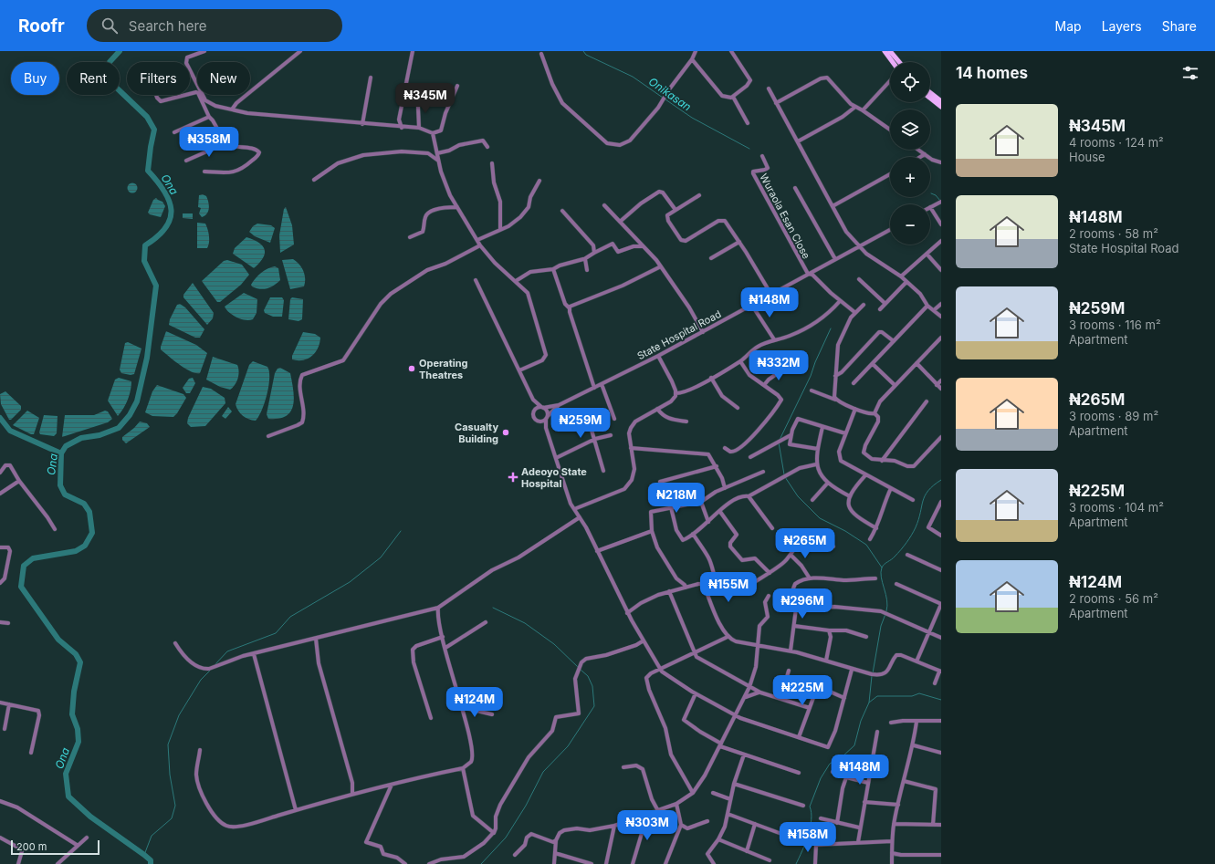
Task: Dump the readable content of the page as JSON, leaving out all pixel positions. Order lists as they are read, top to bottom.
{
  "streets": {
    "street": ["Wuraola Esan Close", "State Hospital Road"]
  },
  "crossings": [
    ["Wuraola Esan Close", "State Hospital Road"]
  ],
  "water": ["Onikasan", "Ona"],
  "places": {
    "other": ["Operating Theatres", "Casualty Building"],
    "health": ["Adeoyo State Hospital"]
  },
  "scale_bar": "200 m",
  "page": {
    "header": "Roofr",
    "search": "Search here",
    "nav": ["Map", "Layers", "Share"],
    "heading": "14 homes",
    "map_buttons": ["+", "−"],
    "chip": [
      "Buy",
      "Rent",
      "Filters",
      "New"
    ],
    "price": [
      "₦345M",
      "₦358M",
      "₦148M",
      "₦332M",
      "₦259M",
      "₦218M",
      "₦265M",
      "₦155M",
      "₦296M",
      "₦225M",
      "₦124M",
      "₦148M",
      "₦303M",
      "₦158M"
    ],
    "list": [
      {
        "name": "₦345M",
        "note": "4 rooms · 124 m² · House"
      },
      {
        "name": "₦148M",
        "note": "2 rooms · 58 m² · State Hospital Road"
      },
      {
        "name": "₦259M",
        "note": "3 rooms · 116 m² · Apartment"
      },
      {
        "name": "₦265M",
        "note": "3 rooms · 89 m² · Apartment"
      },
      {
        "name": "₦225M",
        "note": "3 rooms · 104 m² · Apartment"
      },
      {
        "name": "₦124M",
        "note": "2 rooms · 56 m² · Apartment"
      }
    ],
    "scale": "200 m"
  }
}
